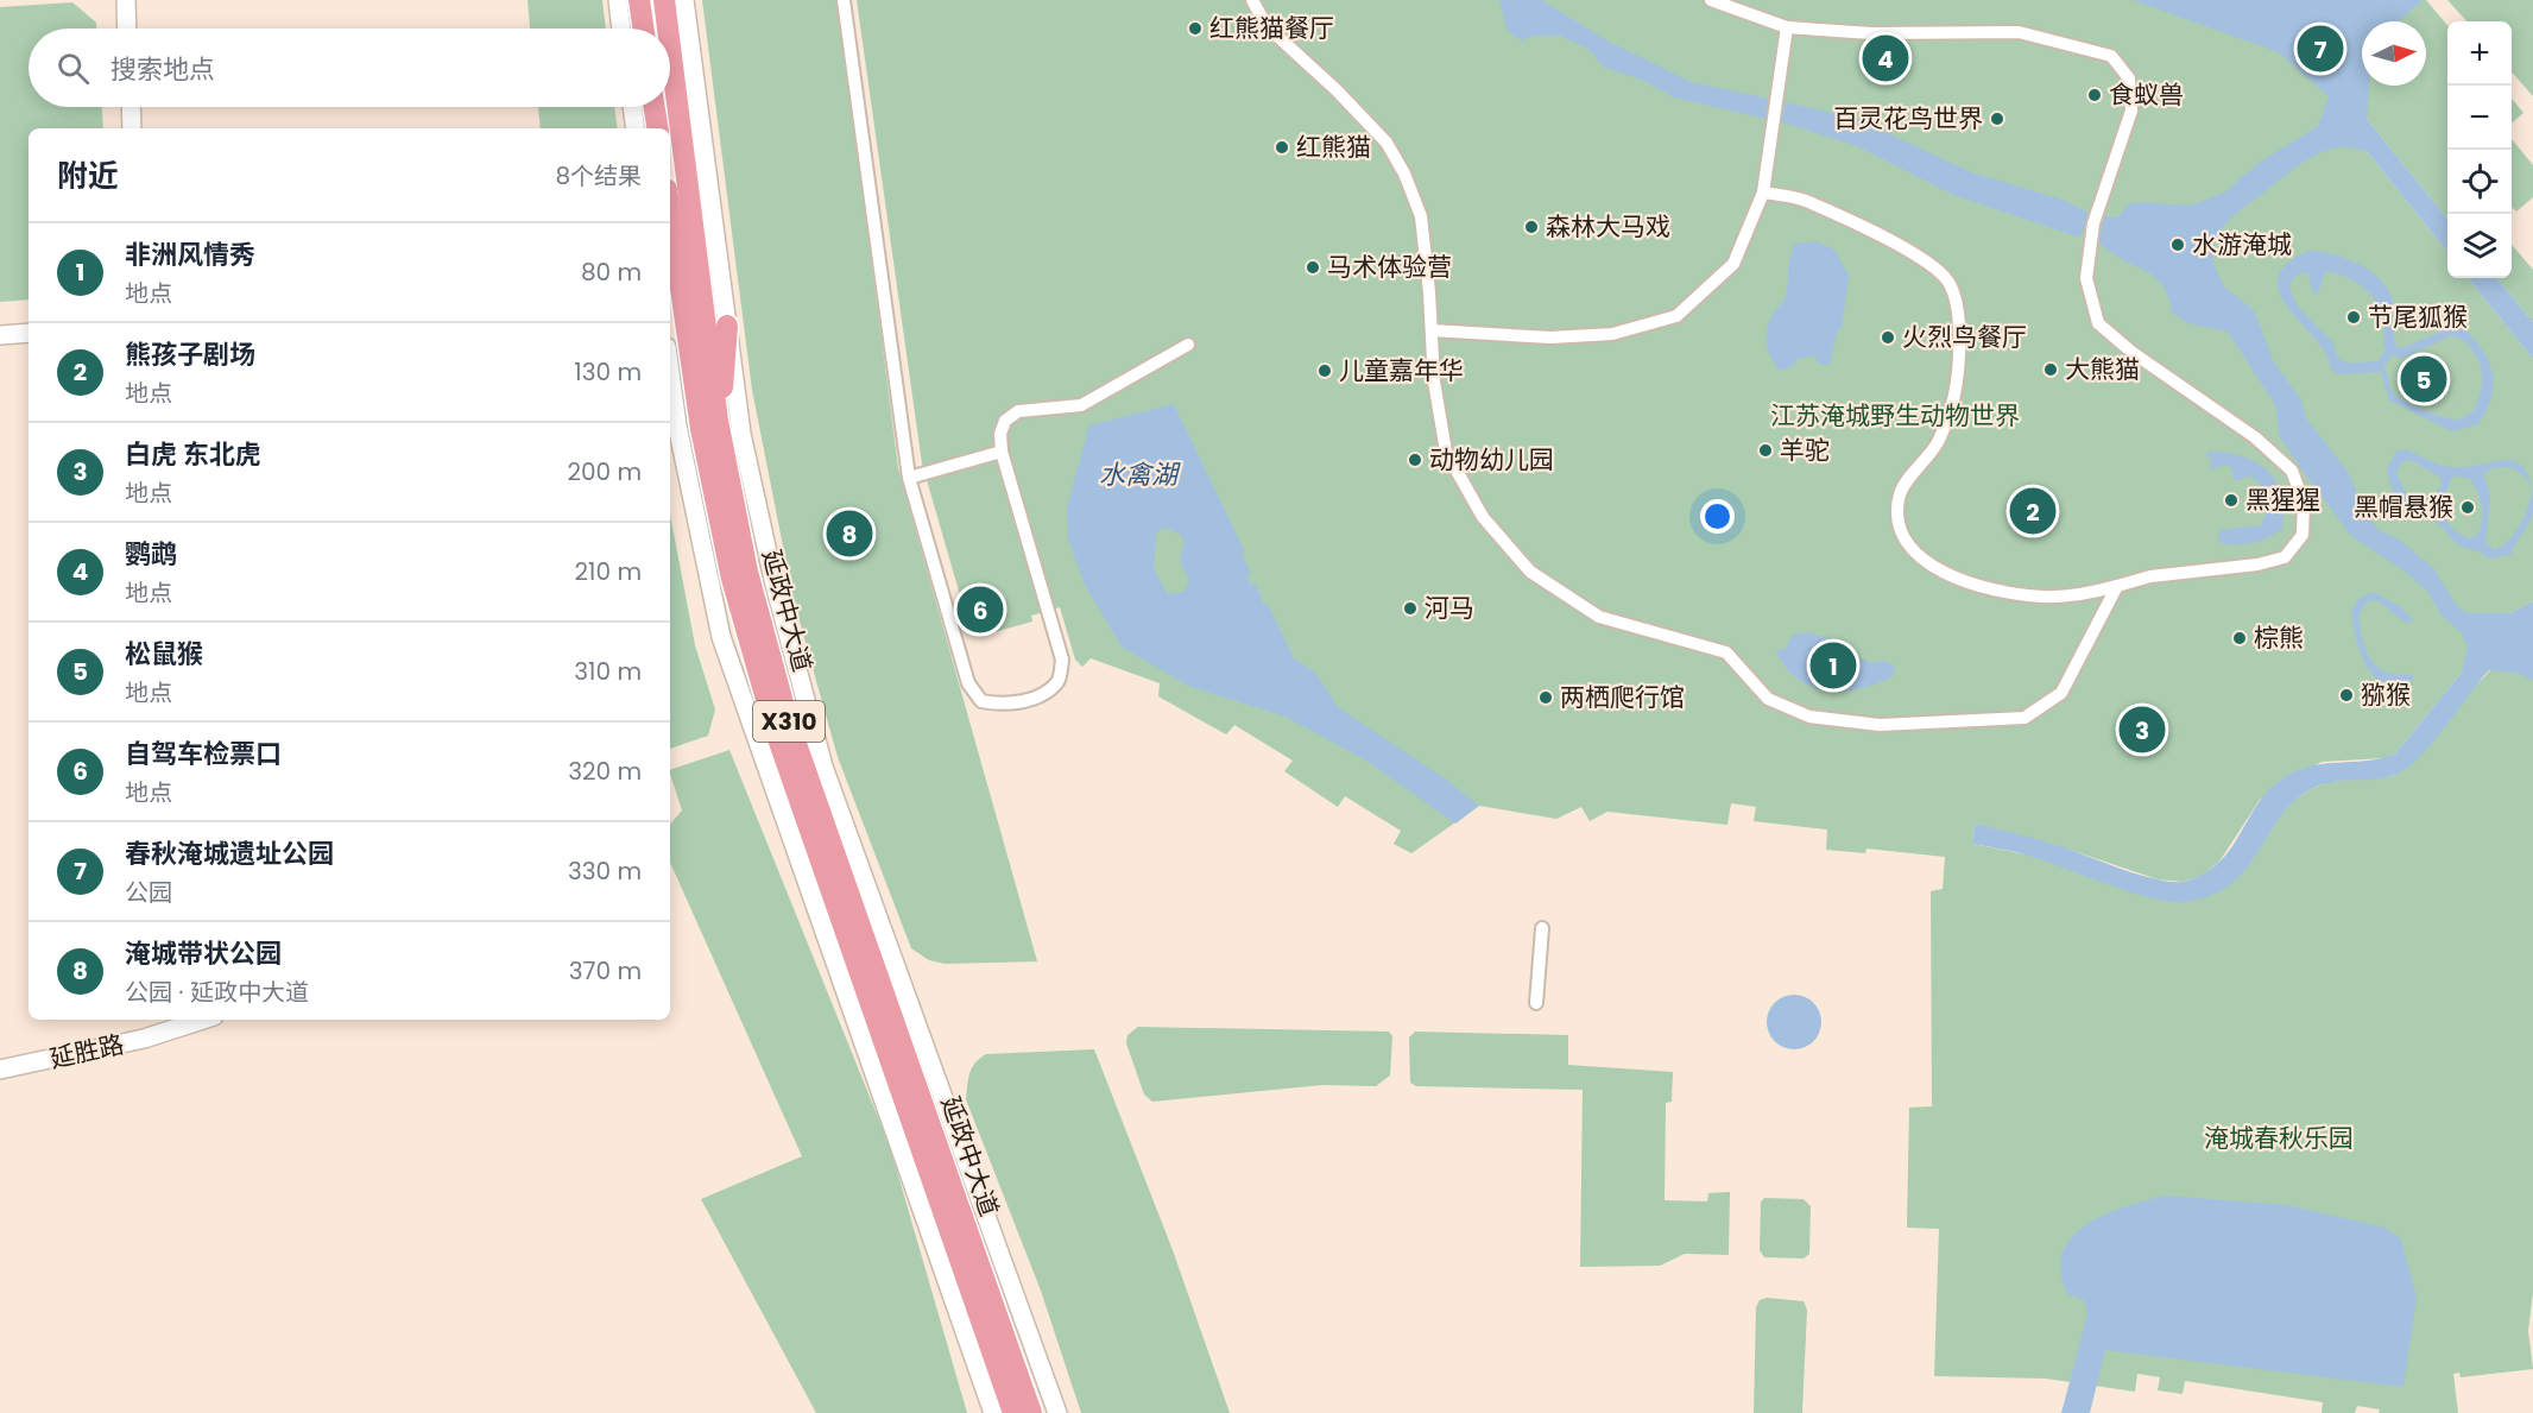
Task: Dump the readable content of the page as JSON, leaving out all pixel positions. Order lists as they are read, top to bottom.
{
  "streets": {
    "main road": ["延政中大道", "X310"],
    "street": ["延胜路"]
  },
  "water": ["水禽湖"],
  "parks": ["江苏淹城野生动物世界", "淹城春秋乐园"],
  "places": [
    "红熊猫餐厅",
    "食蚁兽",
    "百灵花鸟世界",
    "红熊猫",
    "森林大马戏",
    "水游淹城",
    "马术体验营",
    "节尾狐猴",
    "火烈鸟餐厅",
    "大熊猫",
    "儿童嘉年华",
    "羊驼",
    "动物幼儿园",
    "黑猩猩",
    "黑帽悬猴",
    "河马",
    "棕熊",
    "猕猴",
    "两栖爬行馆"
  ],
  "north": "right",
  "page": {
    "map_buttons": ["+", "−"],
    "pins": [
      "7",
      "4",
      "5",
      "2",
      "8",
      "6",
      "1",
      "3"
    ],
    "search": "搜索地点",
    "heading": ["附近", "8个结果"],
    "list": [
      {
        "mark": "1",
        "name": "非洲风情秀",
        "note": "地点",
        "value": "80 m"
      },
      {
        "mark": "2",
        "name": "熊孩子剧场",
        "note": "地点",
        "value": "130 m"
      },
      {
        "mark": "3",
        "name": "白虎 东北虎",
        "note": "地点",
        "value": "200 m"
      },
      {
        "mark": "4",
        "name": "鹦鹉",
        "note": "地点",
        "value": "210 m"
      },
      {
        "mark": "5",
        "name": "松鼠猴",
        "note": "地点",
        "value": "310 m"
      },
      {
        "mark": "6",
        "name": "自驾车检票口",
        "note": "地点",
        "value": "320 m"
      },
      {
        "mark": "7",
        "name": "春秋淹城遗址公园",
        "note": "公园",
        "value": "330 m"
      },
      {
        "mark": "8",
        "name": "淹城带状公园",
        "note": "公园 · 延政中大道",
        "value": "370 m"
      }
    ]
  }
}
